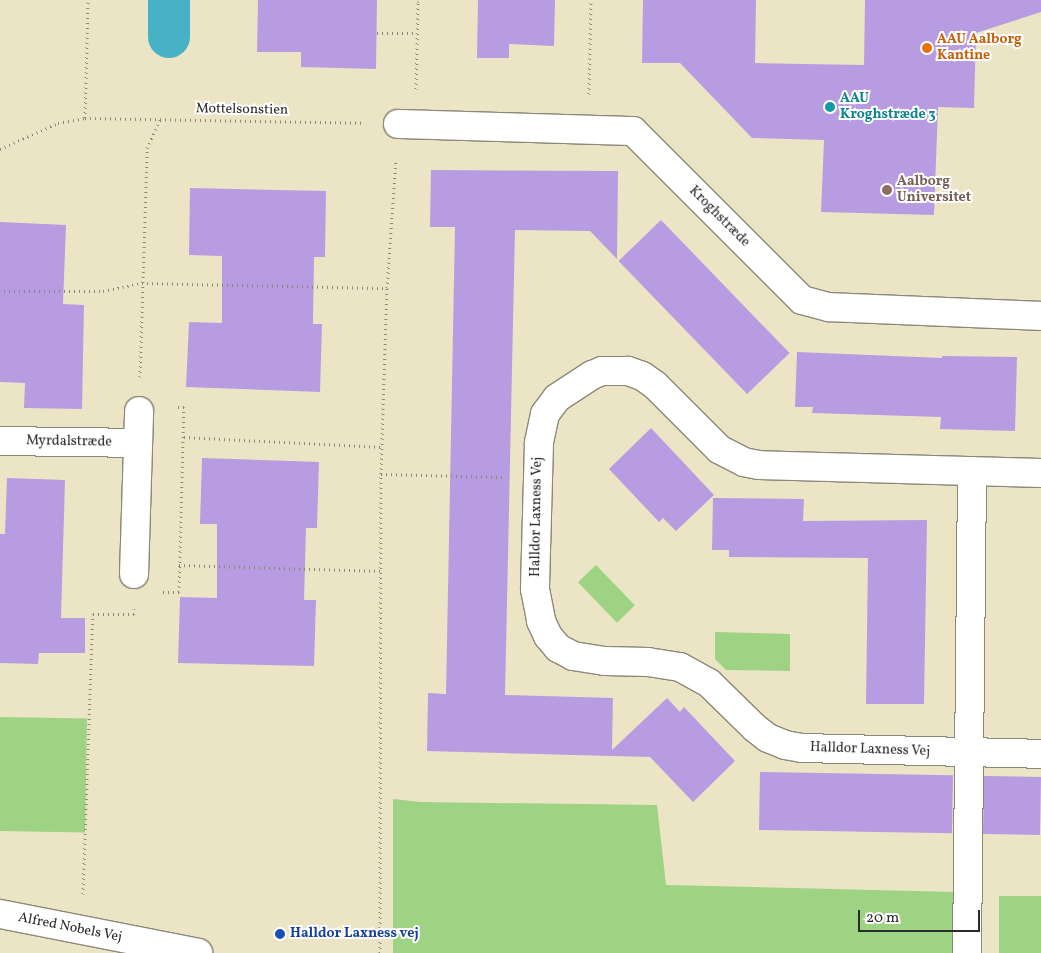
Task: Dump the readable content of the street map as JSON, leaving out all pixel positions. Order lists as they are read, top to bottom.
{
  "streets": {
    "street": [
      "Kroghstræde",
      "Myrdalstræde",
      "Halldor Laxness Vej",
      "Alfred Nobels Vej"
    ],
    "path": ["Mottelsonstien"]
  },
  "crossings": [
    ["Mottelsonstien", "Kroghstræde"]
  ],
  "places": [
    "AAU Aalborg Kantine",
    "AAU Kroghstræde 3",
    "Aalborg Universitet",
    "Halldor Laxness vej"
  ],
  "scale_bar": "20 m"
}
